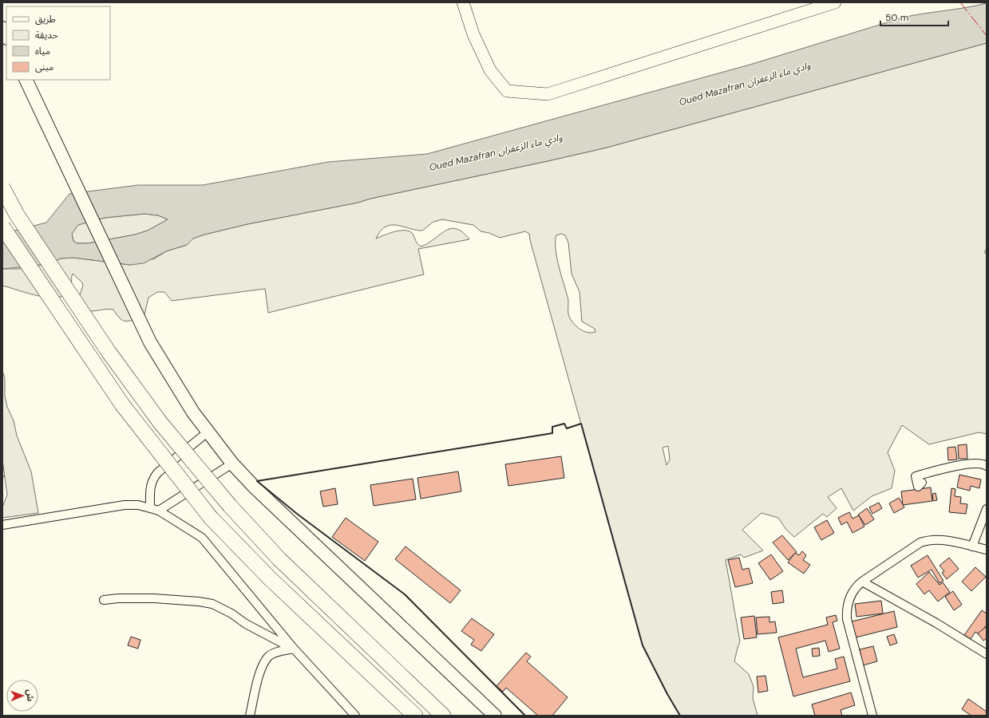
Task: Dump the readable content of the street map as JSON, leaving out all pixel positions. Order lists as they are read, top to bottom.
{
  "water": ["Oued Mazafran وادي ماء الزعفران"],
  "legend": [
    "طريق",
    "حديقة",
    "مياه",
    "مبنى"
  ],
  "scale_bar": "50 m",
  "north": "right"
}
